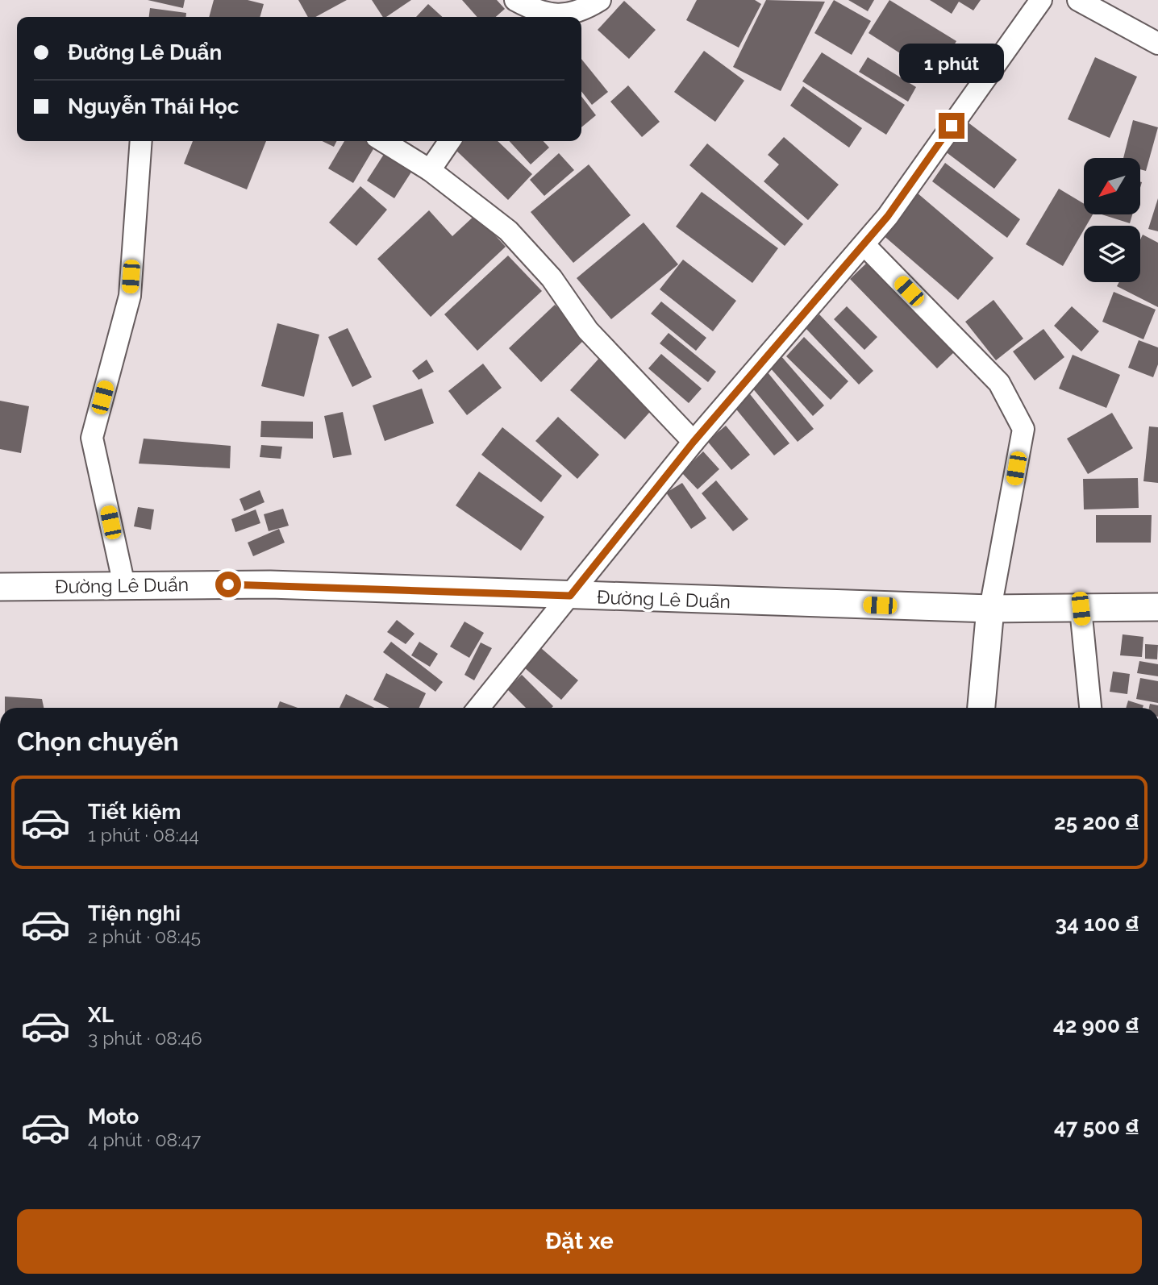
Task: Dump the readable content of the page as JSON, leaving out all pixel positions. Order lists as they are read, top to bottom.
{
  "streets": {
    "street": ["Đường Lê Duẩn"]
  },
  "north": "bottom left",
  "page": {
    "banner": ["Đường Lê Duẩn", "Nguyễn Thái Học"],
    "bubble": "1 phút",
    "heading": "Chọn chuyến",
    "list": [
      {
        "name": "Tiết kiệm",
        "note": "1 phút · 08:44",
        "value": "25 200 ₫"
      },
      {
        "name": "Tiện nghi",
        "note": "2 phút · 08:45",
        "value": "34 100 ₫"
      },
      {
        "name": "XL",
        "note": "3 phút · 08:46",
        "value": "42 900 ₫"
      },
      {
        "name": "Moto",
        "note": "4 phút · 08:47",
        "value": "47 500 ₫"
      }
    ],
    "buttons": "Đặt xe"
  }
}
